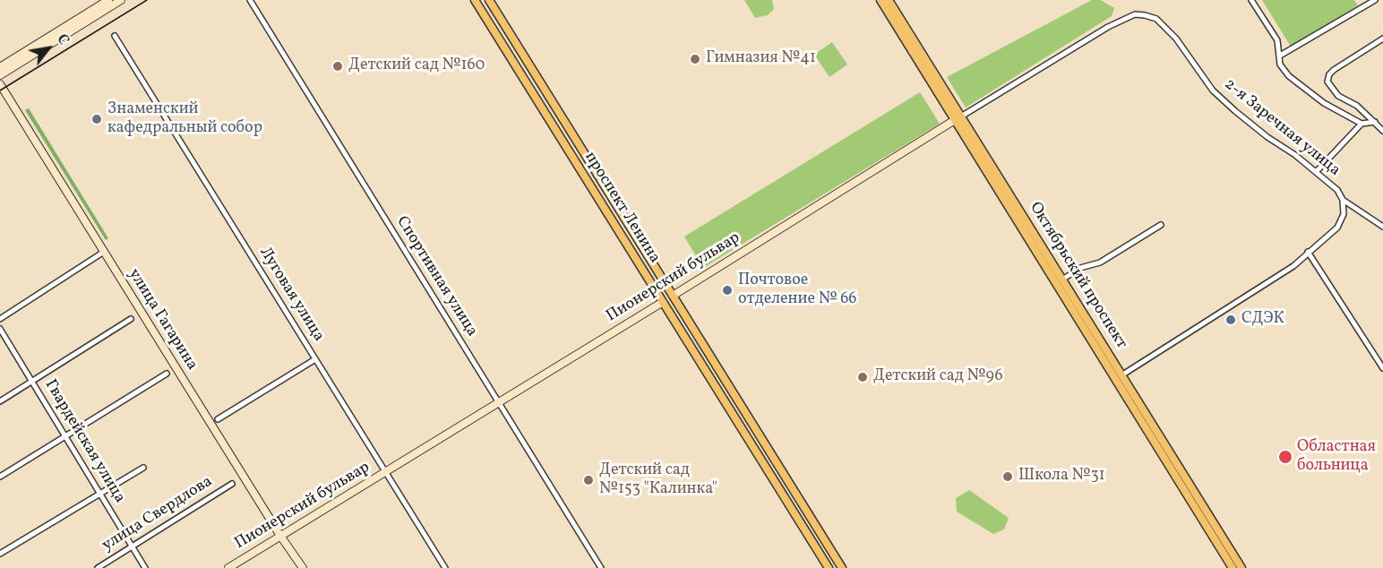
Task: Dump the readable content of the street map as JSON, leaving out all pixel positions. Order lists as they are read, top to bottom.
{
  "streets": {
    "main road": ["проспект Ленина", "Октябрьский проспект", "Пионерский бульвар"],
    "street": [
      "2-я Заречная улица",
      "Спортивная улица",
      "Луговая улица",
      "улица Гагарина",
      "Гвардейская улица",
      "улица Свердлова"
    ]
  },
  "crossings": [
    ["2-я Заречная улица", "Октябрьский проспект"],
    ["2-я Заречная улица", "Пионерский бульвар"],
    ["проспект Ленина", "Пионерский бульвар"],
    ["Октябрьский проспект", "Пионерский бульвар"],
    ["Спортивная улица", "Пионерский бульвар"],
    ["Пионерский бульвар", "Луговая улица"],
    ["Пионерский бульвар", "улица Гагарина"],
    ["Гвардейская улица", "улица Свердлова"]
  ],
  "places": [
    "Гимназия №41",
    "Детский сад №160",
    "Знаменский кафедральный собор",
    "Почтовое отделение № 66",
    "СДЭК",
    "Детский сад №96",
    "Областная больница",
    "Школа №31",
    "Детский сад №153 \"Калинка\""
  ],
  "north": "top right"
}
